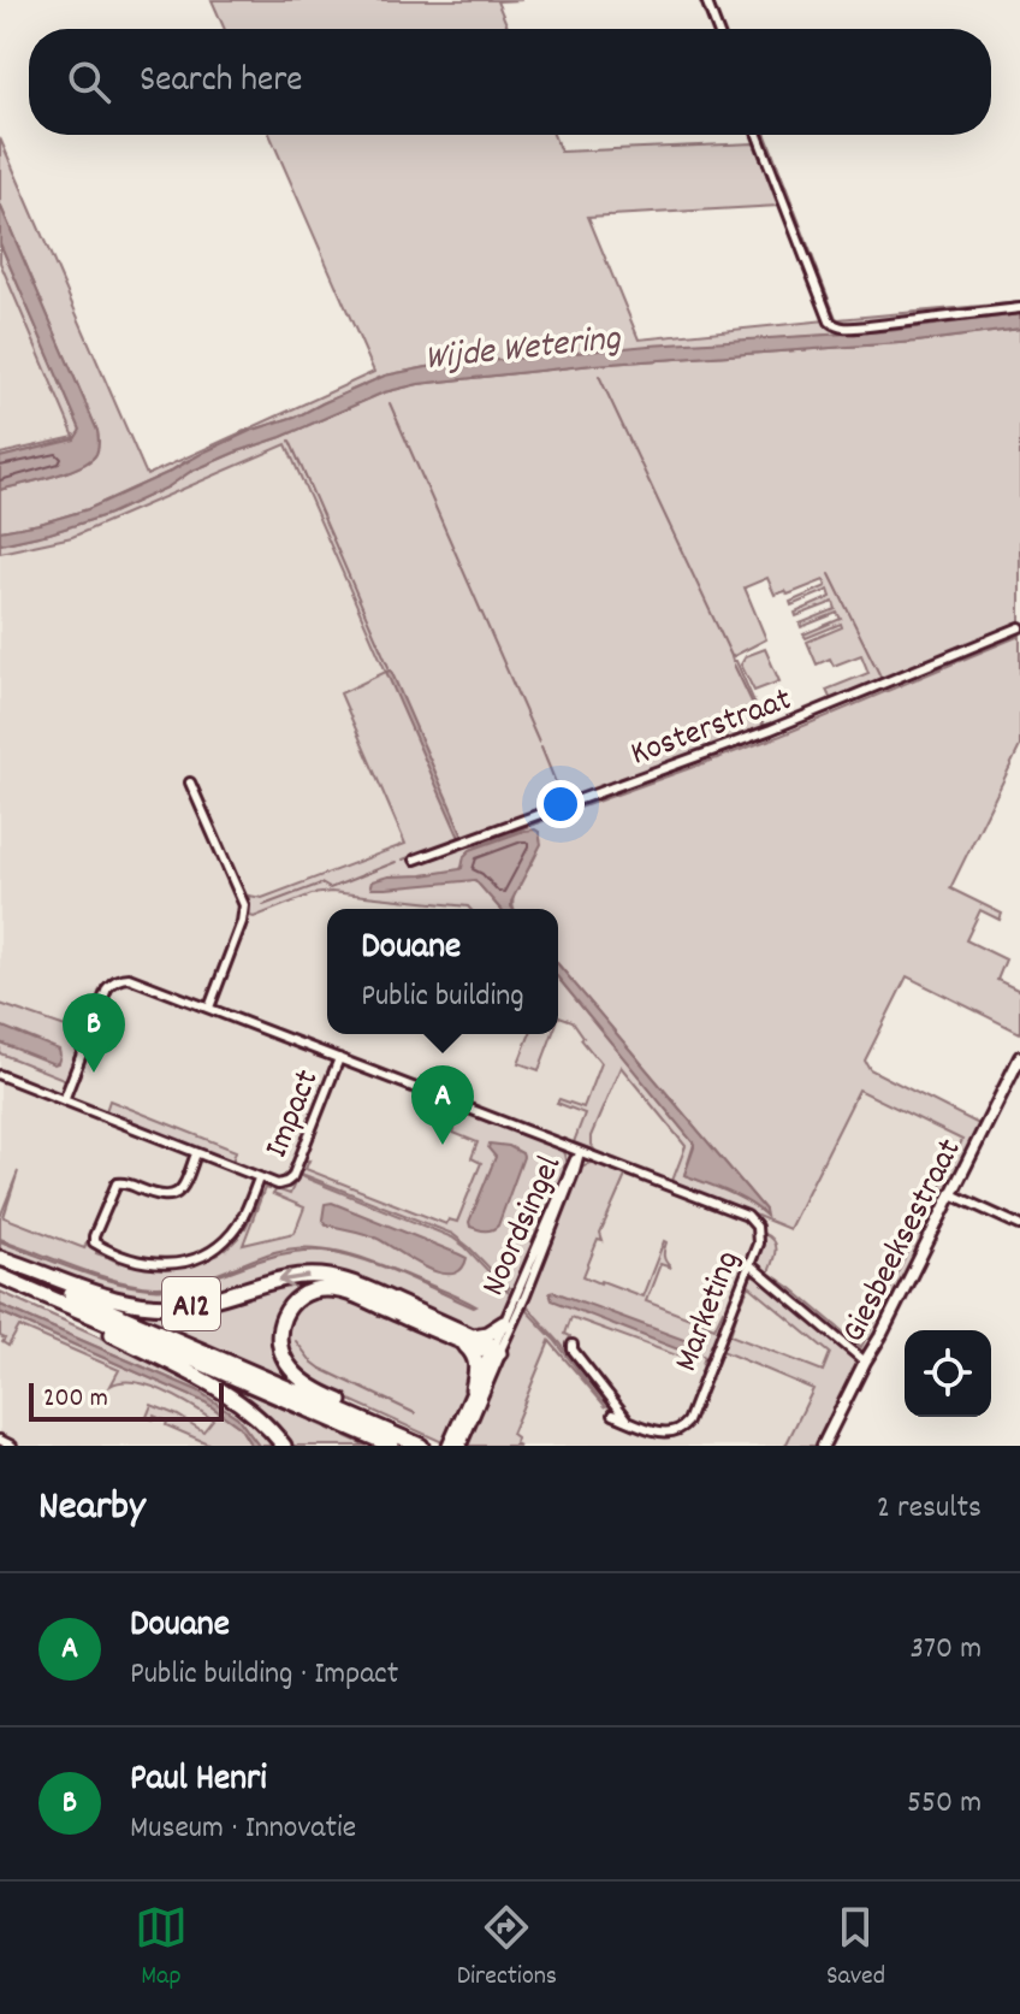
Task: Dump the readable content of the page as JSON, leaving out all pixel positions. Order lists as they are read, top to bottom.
{
  "streets": {
    "highway": ["A12"],
    "main road": ["Noordsingel"],
    "street": [
      "Kosterstraat",
      "Impact",
      "Giesbeeksestraat",
      "Marketing"
    ]
  },
  "crossings": [
    ["Impact", "Noordsingel"],
    ["Impact", "Marketing"],
    ["Noordsingel", "A12"],
    ["Noordsingel", "Marketing"]
  ],
  "water": ["Wijde Wetering"],
  "scale_bar": "200 m",
  "page": {
    "search": "Search here",
    "popup": ["Douane", "Public building"],
    "pins": ["B", "A"],
    "scale": "200 m",
    "heading": ["Nearby", "2 results"],
    "list": [
      {
        "mark": "A",
        "name": "Douane",
        "note": "Public building · Impact",
        "value": "370 m"
      },
      {
        "mark": "B",
        "name": "Paul Henri",
        "note": "Museum · Innovatie",
        "value": "550 m"
      }
    ],
    "nav": ["Map", "Directions", "Saved"]
  }
}
